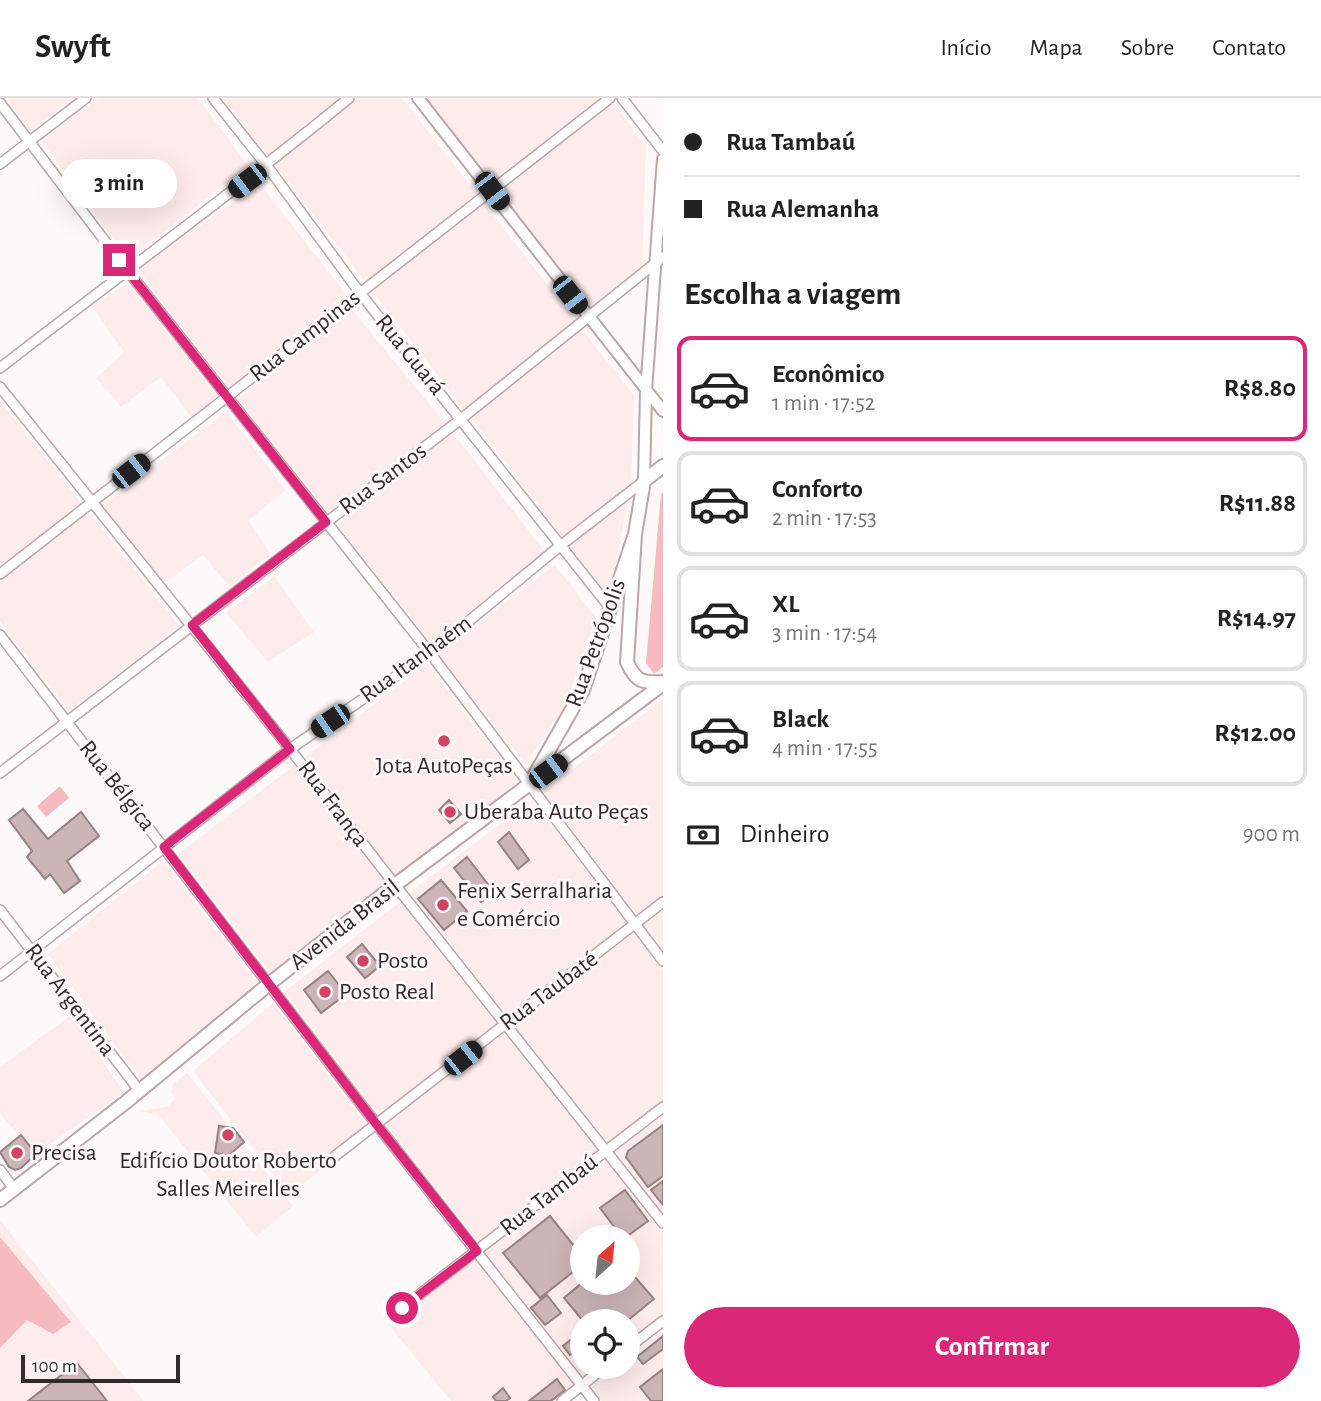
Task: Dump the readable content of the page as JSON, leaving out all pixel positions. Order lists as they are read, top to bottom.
{
  "streets": {
    "main road": ["Rua Petrópolis", "Rua Itanhaém", "Avenida Brasil"],
    "street": [
      "Rua Campinas",
      "Rua Guará",
      "Rua Santos",
      "Rua Bélgica",
      "Rua França",
      "Rua Taubaté",
      "Rua Argentina",
      "Rua Tambaú"
    ]
  },
  "crossings": [
    ["Rua Campinas", "Rua Guará"],
    ["Rua Campinas", "Rua França"],
    ["Rua Guará", "Rua Santos"],
    ["Rua Guará", "Rua Petrópolis"],
    ["Rua Guará", "Rua Itanhaém"],
    ["Rua Santos", "Rua Petrópolis"],
    ["Rua Santos", "Rua Bélgica"],
    ["Rua Santos", "Rua França"],
    ["Rua Petrópolis", "Rua Itanhaém"],
    ["Rua Petrópolis", "Avenida Brasil"],
    ["Rua Itanhaém", "Rua Bélgica"],
    ["Rua Itanhaém", "Rua França"],
    ["Rua Itanhaém", "Rua Argentina"],
    ["Rua Bélgica", "Avenida Brasil"],
    ["Rua Bélgica", "Rua Taubaté"],
    ["Rua Bélgica", "Rua Tambaú"],
    ["Rua França", "Avenida Brasil"],
    ["Rua França", "Rua Taubaté"],
    ["Rua França", "Rua Tambaú"],
    ["Avenida Brasil", "Rua Argentina"]
  ],
  "places": [
    "Jota AutoPeças",
    "Uberaba Auto Peças",
    "Fenix Serralharia e Comércio",
    "Posto",
    "Posto Real",
    "Edifício Doutor Roberto Salles Meirelles",
    "Precisa"
  ],
  "scale_bar": "100 m",
  "north": "top right",
  "page": {
    "header": "Swyft",
    "nav": [
      "Início",
      "Mapa",
      "Sobre",
      "Contato"
    ],
    "banner": ["Rua Tambaú", "Rua Alemanha"],
    "bubble": "3 min",
    "heading": "Escolha a viagem",
    "list": [
      {
        "name": "Econômico",
        "note": "1 min · 17:52",
        "value": "R$8.80"
      },
      {
        "name": "Conforto",
        "note": "2 min · 17:53",
        "value": "R$11.88"
      },
      {
        "name": "XL",
        "note": "3 min · 17:54",
        "value": "R$14.97"
      },
      {
        "name": "Black",
        "note": "4 min · 17:55",
        "value": "R$12.00"
      }
    ],
    "pay": ["Dinheiro", "900 m"],
    "buttons": "Confirmar",
    "scale": "100 m"
  }
}
